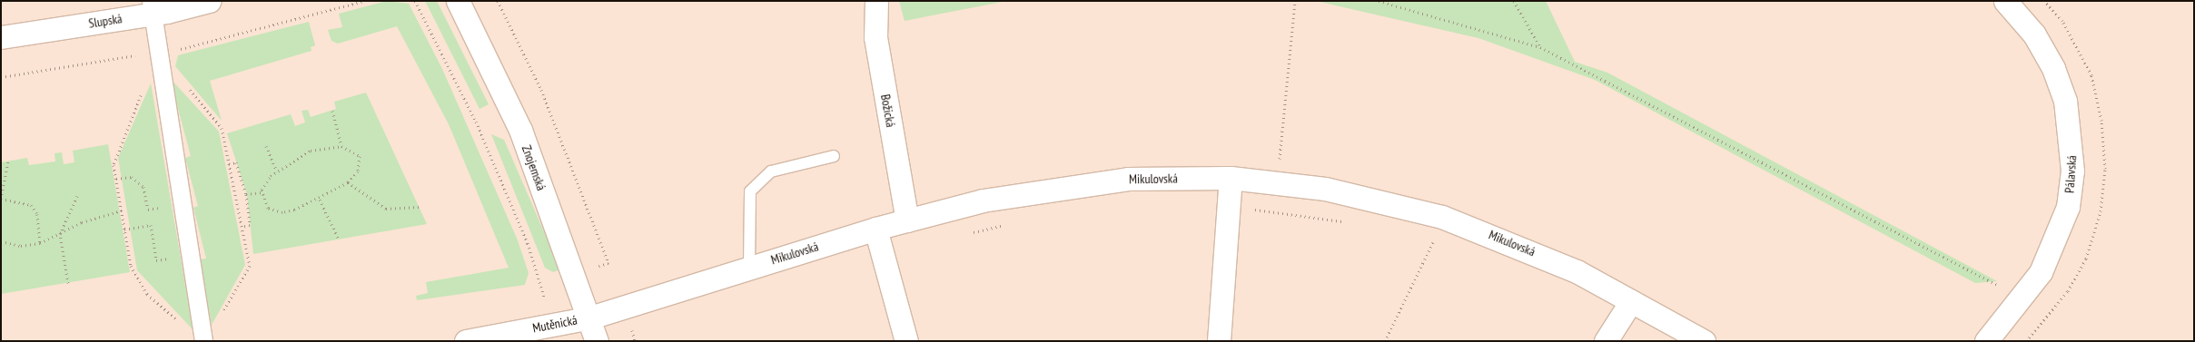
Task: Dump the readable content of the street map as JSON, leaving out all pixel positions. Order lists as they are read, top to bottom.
{
  "streets": {
    "street": [
      "Slupská",
      "Božická",
      "Znojemská",
      "Pálavská",
      "Mikulovská",
      "Mutěnická"
    ]
  },
  "crossings": [
    ["Božická", "Mikulovská"],
    ["Znojemská", "Mikulovská"],
    ["Znojemská", "Mutěnická"],
    ["Mikulovská", "Mutěnická"]
  ]
}
